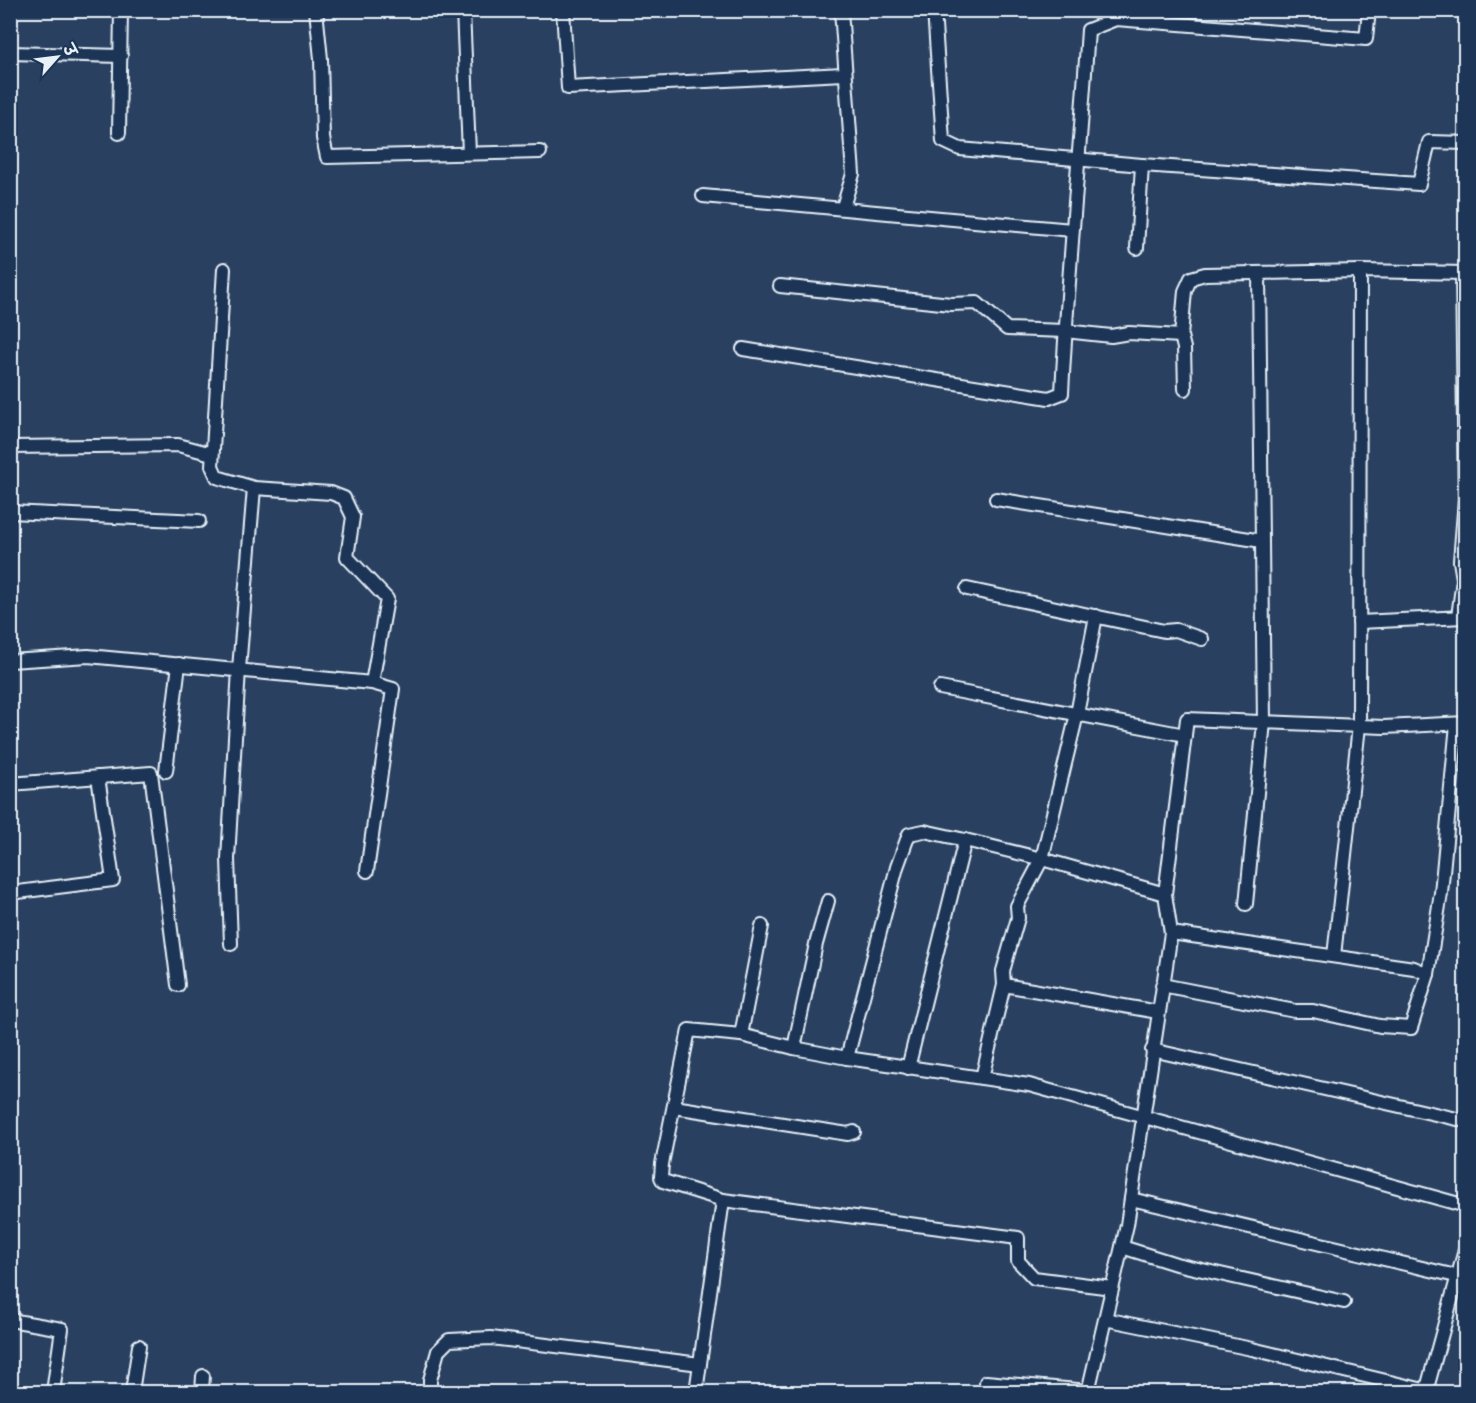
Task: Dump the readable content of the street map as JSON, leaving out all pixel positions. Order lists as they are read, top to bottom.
{
  "north": "top right"
}
